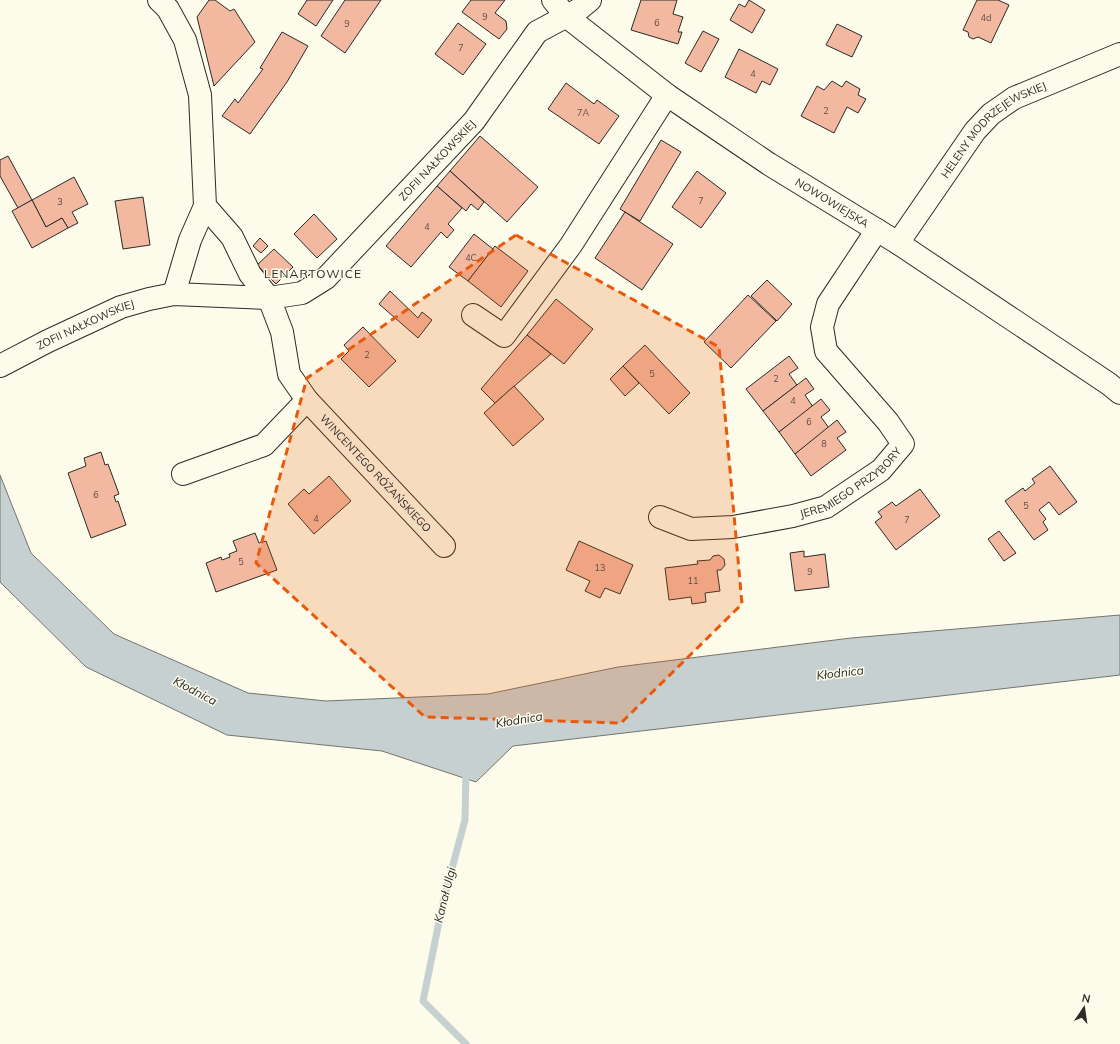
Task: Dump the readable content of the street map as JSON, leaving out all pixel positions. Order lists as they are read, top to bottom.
{
  "streets": {
    "street": [
      "HELENY MODRZEJEWSKIEJ",
      "ZOFII NAŁKOWSKIEJ",
      "NOWOWIEJSKA",
      "WINCENTEGO RÓŻAŃSKIEGO",
      "JEREMIEGO PRZYBORY"
    ]
  },
  "crossings": [
    ["HELENY MODRZEJEWSKIEJ", "NOWOWIEJSKA"],
    ["ZOFII NAŁKOWSKIEJ", "NOWOWIEJSKA"],
    ["ZOFII NAŁKOWSKIEJ", "WINCENTEGO RÓŻAŃSKIEGO"],
    ["NOWOWIEJSKA", "JEREMIEGO PRZYBORY"]
  ],
  "districts": ["LENARTOWICE"],
  "water": ["Kłodnica", "Kanał Ulgi"],
  "house_numbers": [
    "9",
    "4d",
    "6",
    "9",
    "7",
    "4",
    "2",
    "7A",
    "7",
    "3",
    "4",
    "4C",
    "2",
    "5",
    "2",
    "4",
    "6",
    "8",
    "6",
    "5",
    "4",
    "7",
    "5",
    "13",
    "9",
    "11"
  ],
  "north": "top"
}
